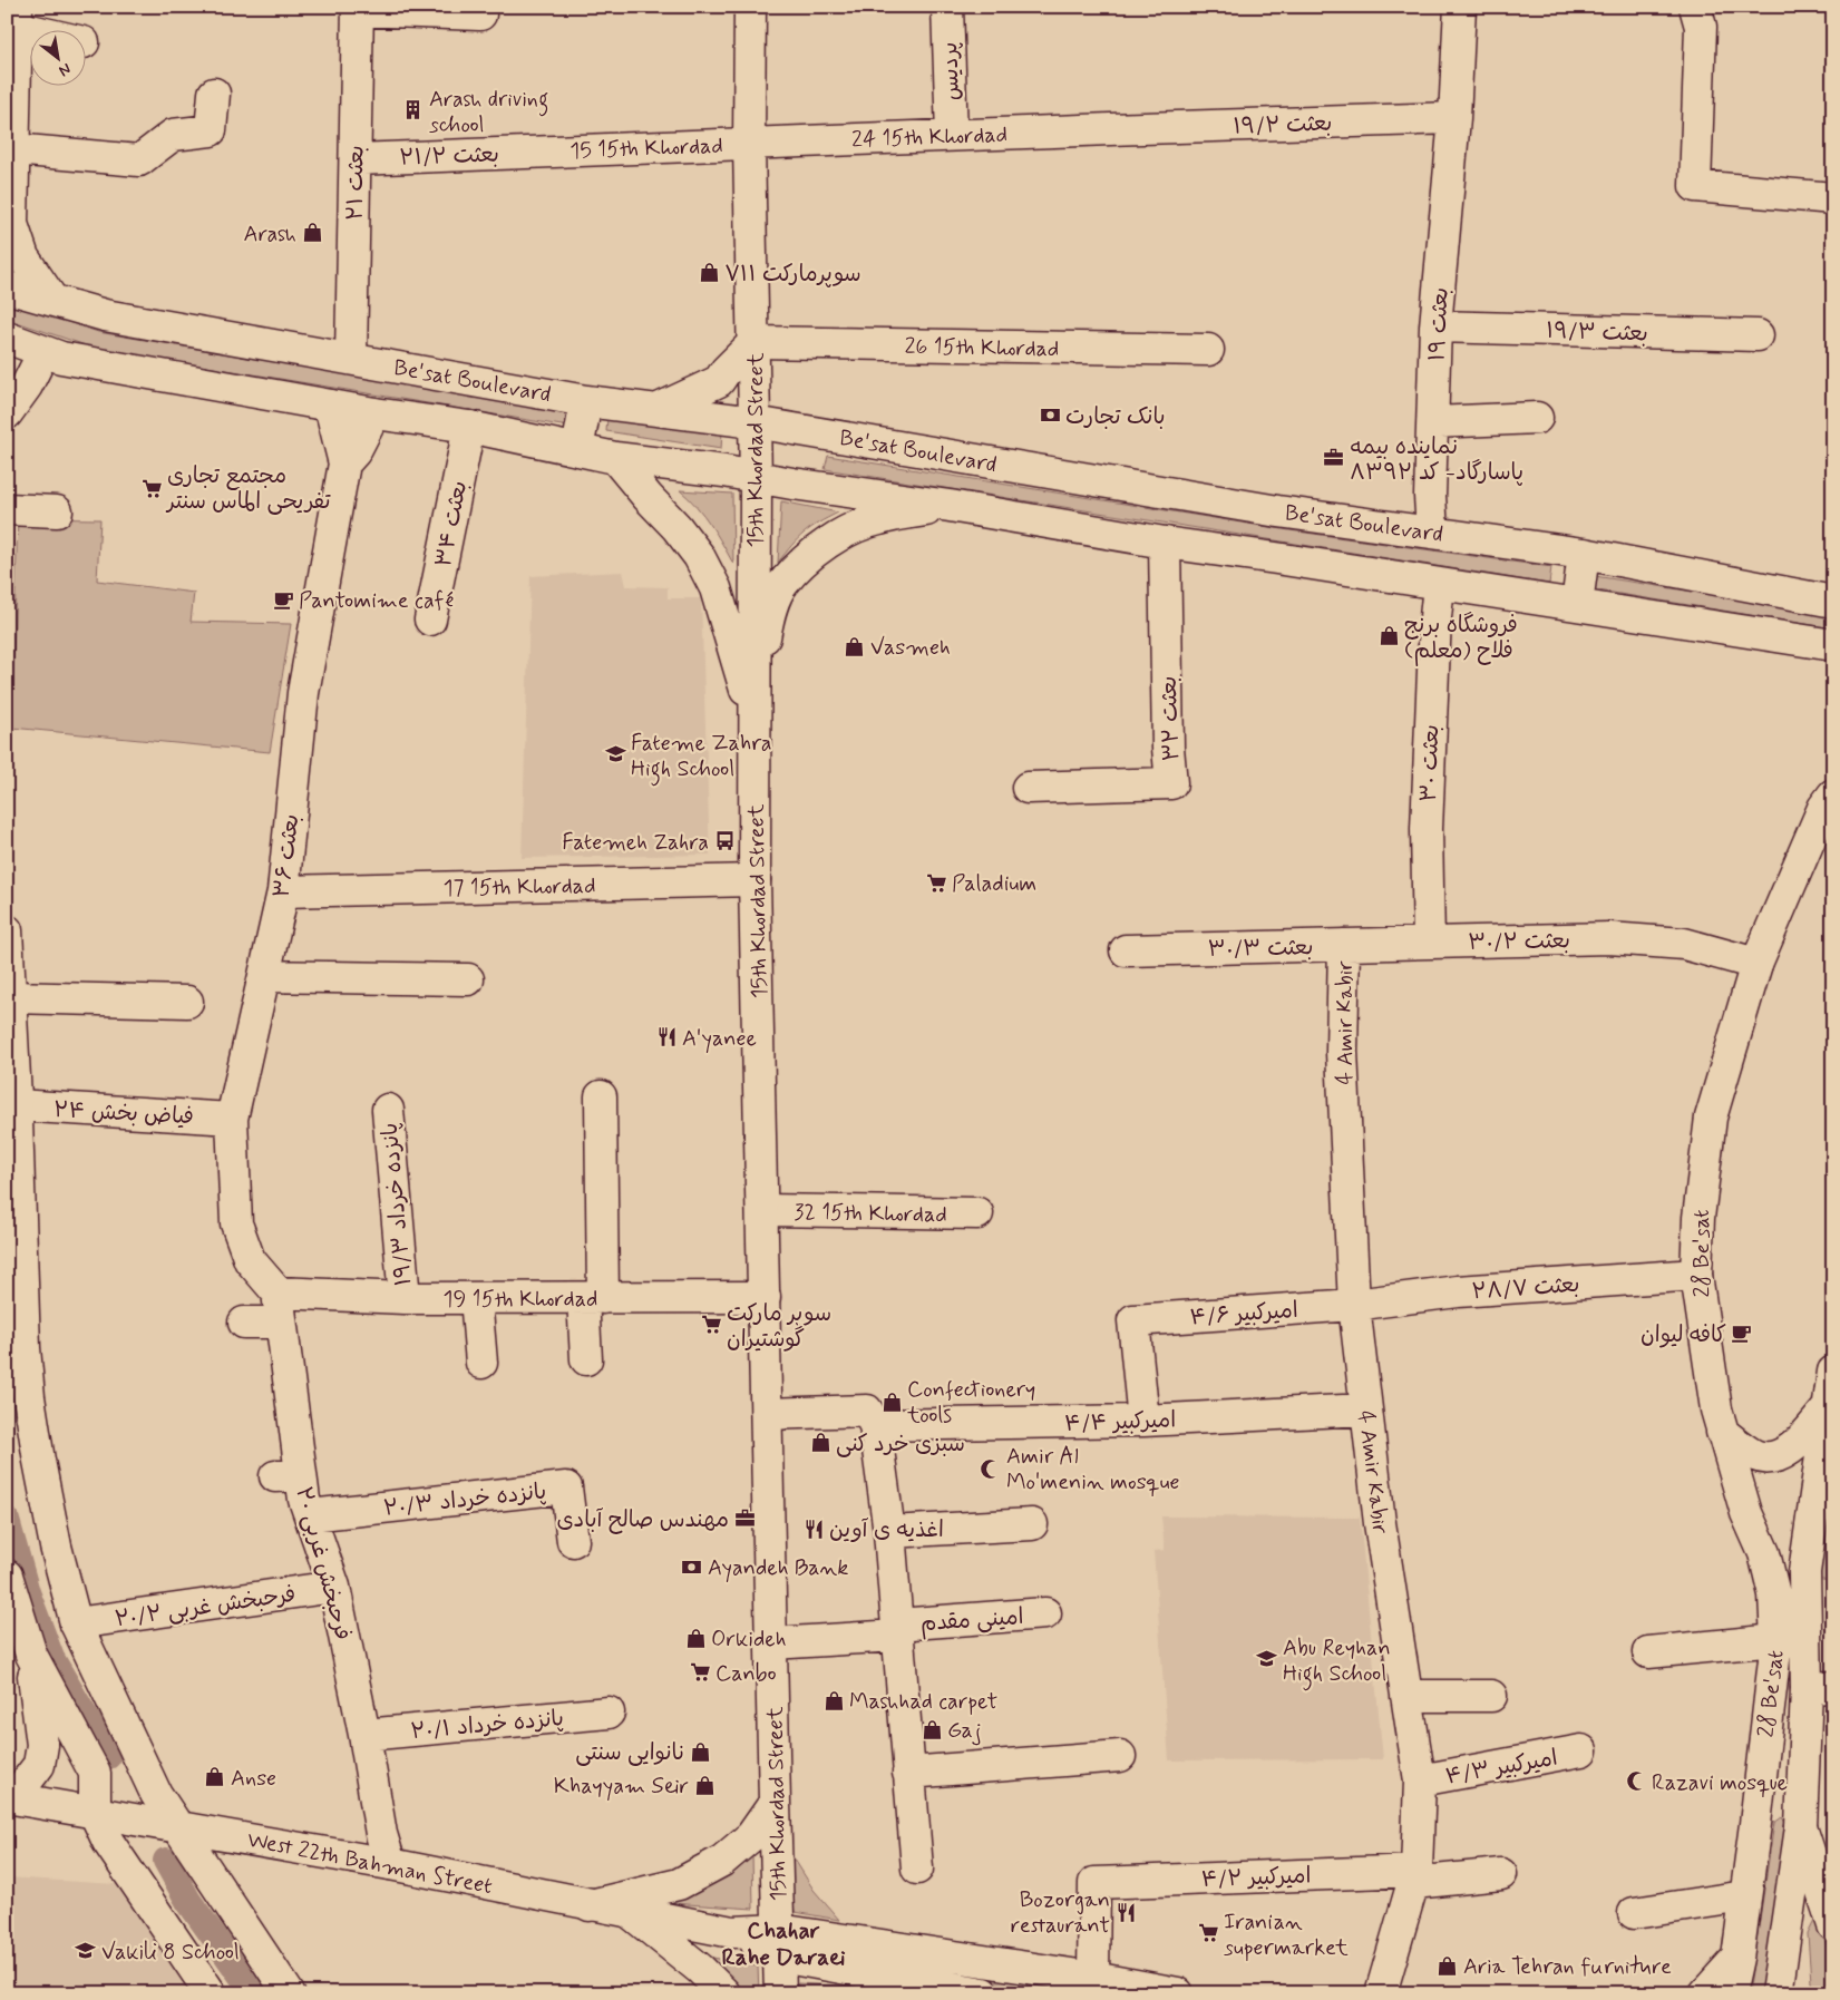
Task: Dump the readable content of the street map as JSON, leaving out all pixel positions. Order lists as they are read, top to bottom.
{
  "streets": {
    "street": [
      "پردیس",
      "بعثت ۱۹/۲",
      "24 15th Khordad",
      "15 15th Khordad",
      "بعثت ۲۱/۲",
      "بعثت ۲۱",
      "بعثت ۱۹",
      "بعثت ۱۹/۳",
      "26 15th Khordad",
      "Be'sat Boulevard",
      "15th Khordad Street",
      "بعثت ۳۴",
      "بعثت ۳۲",
      "بعثت ۳۰",
      "بعثت ۳۶",
      "17 15th Khordad",
      "بعثت ۳۰/۲",
      "بعثت ۳۰/۳",
      "4 Amir Kabir",
      "فیاض بخش ۲۴",
      "پانزده خرداد ۱۹/۳",
      "32 15th Khordad",
      "28 Be'sat",
      "بعثت ۲۸/۷",
      "19 15th Khordad",
      "امیرکبیر ۴/۶",
      "امیرکبیر ۴/۴",
      "پانزده خرداد ۲۰/۳",
      "فرحبخش غربی ۲۰",
      "فرحبخش غربی ۲۰/۲",
      "امینی مقدم",
      "پانزده خرداد ۲۰/۱",
      "امیرکبیر ۴/۳",
      "West 22th Bahman Street",
      "امیرکبیر ۴/۲"
    ]
  },
  "crossings": [
    ["پردیس", "24 15th Khordad"],
    ["بعثت ۱۹/۲", "24 15th Khordad"],
    ["بعثت ۱۹/۲", "بعثت ۱۹"],
    ["24 15th Khordad", "15 15th Khordad"],
    ["24 15th Khordad", "15th Khordad Street"],
    ["15 15th Khordad", "بعثت ۲۱/۲"],
    ["15 15th Khordad", "15th Khordad Street"],
    ["بعثت ۲۱/۲", "بعثت ۲۱"],
    ["بعثت ۲۱", "Be'sat Boulevard"],
    ["بعثت ۱۹", "بعثت ۱۹/۳"],
    ["بعثت ۱۹", "Be'sat Boulevard"],
    ["26 15th Khordad", "15th Khordad Street"],
    ["Be'sat Boulevard", "15th Khordad Street"],
    ["15th Khordad Street", "17 15th Khordad"],
    ["15th Khordad Street", "32 15th Khordad"],
    ["15th Khordad Street", "19 15th Khordad"],
    ["15th Khordad Street", "امینی مقدم"],
    ["15th Khordad Street", "West 22th Bahman Street"],
    ["بعثت ۳۰", "بعثت ۳۰/۲"],
    ["بعثت ۳۰", "بعثت ۳۰/۳"],
    ["بعثت ۳۶", "17 15th Khordad"],
    ["بعثت ۳۶", "فیاض بخش ۲۴"],
    ["بعثت ۳۶", "19 15th Khordad"],
    ["بعثت ۳۶", "فرحبخش غربی ۲۰"],
    ["بعثت ۳۰/۲", "بعثت ۳۰/۳"],
    ["بعثت ۳۰/۲", "28 Be'sat"],
    ["بعثت ۳۰/۳", "4 Amir Kabir"],
    ["4 Amir Kabir", "بعثت ۲۸/۷"],
    ["4 Amir Kabir", "امیرکبیر ۴/۶"],
    ["4 Amir Kabir", "امیرکبیر ۴/۴"],
    ["4 Amir Kabir", "امیرکبیر ۴/۳"],
    ["4 Amir Kabir", "امیرکبیر ۴/۲"],
    ["پانزده خرداد ۱۹/۳", "19 15th Khordad"],
    ["28 Be'sat", "بعثت ۲۸/۷"],
    ["بعثت ۲۸/۷", "امیرکبیر ۴/۶"],
    ["19 15th Khordad", "فرحبخش غربی ۲۰"],
    ["امیرکبیر ۴/۶", "امیرکبیر ۴/۴"],
    ["پانزده خرداد ۲۰/۳", "فرحبخش غربی ۲۰"],
    ["فرحبخش غربی ۲۰", "فرحبخش غربی ۲۰/۲"],
    ["فرحبخش غربی ۲۰", "پانزده خرداد ۲۰/۱"],
    ["فرحبخش غربی ۲۰", "West 22th Bahman Street"]
  ],
  "districts": ["Chahar Rahe Daraei"],
  "places": {
    "building": ["Arash driving school"],
    "shop": [
      "Arash",
      "سوپرمارکت ۷۱۱",
      "فروشگاه برنج فلاح (معلم)",
      "Vasmeh",
      "Confectionery tools",
      "سبزی خرد کنی",
      "Orkideh",
      "Mashhad carpet",
      "Gaj",
      "نانوایی سنتی",
      "Anse",
      "Khayyam Seir",
      "Aria Tehran furniture"
    ],
    "bank": ["بانک تجارت", "Ayandeh Bank"],
    "office": ["نماینده بیمه پاسارگاد- کد ۸۳۹۲", "مهندس صالح آبادی"],
    "supermarket": [
      "مجتمع تجاری تفریحی الماس سنتر",
      "Paladium",
      "سوپر مارکت گوشتیران",
      "Canbo",
      "Iranian supermarket"
    ],
    "cafe": ["Pantomime café", "کافه لیوان"],
    "school or university": ["Fateme Zahra High School", "Abu Reyhan High School", "Vakili 8 School"],
    "bus stop": ["Fatemeh Zahra"],
    "restaurant": ["A'yanee", "اغذیه ی آوین", "Bozorgan restaurant"],
    "mosque": ["Amir Al Mo'menin mosque", "Razavi mosque"]
  },
  "north": "bottom right"
}
